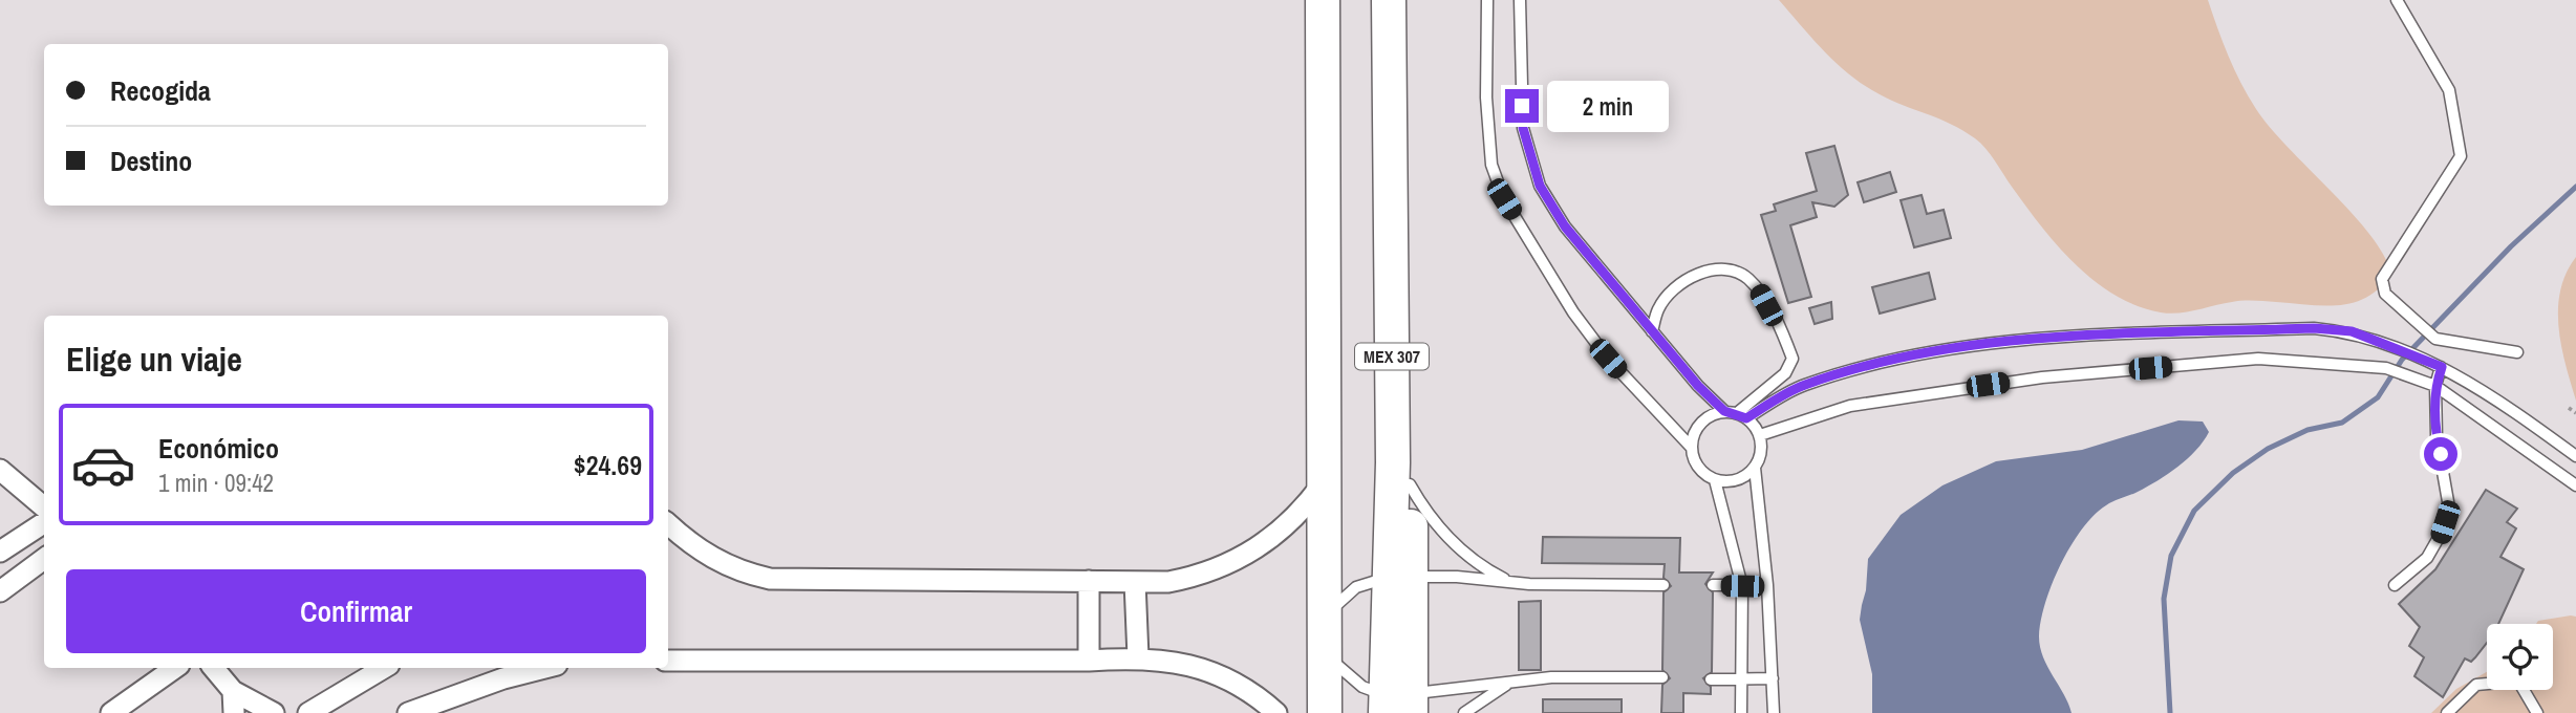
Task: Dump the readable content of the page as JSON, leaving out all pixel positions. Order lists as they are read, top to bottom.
{
  "streets": {
    "highway": ["MEX 307"]
  },
  "page": {
    "banner": ["Recogida", "Destino"],
    "bubble": "2 min",
    "heading": "Elige un viaje",
    "list": [
      {
        "name": "Económico",
        "note": "1 min · 09:42",
        "value": "$24.69"
      }
    ],
    "buttons": "Confirmar"
  }
}
